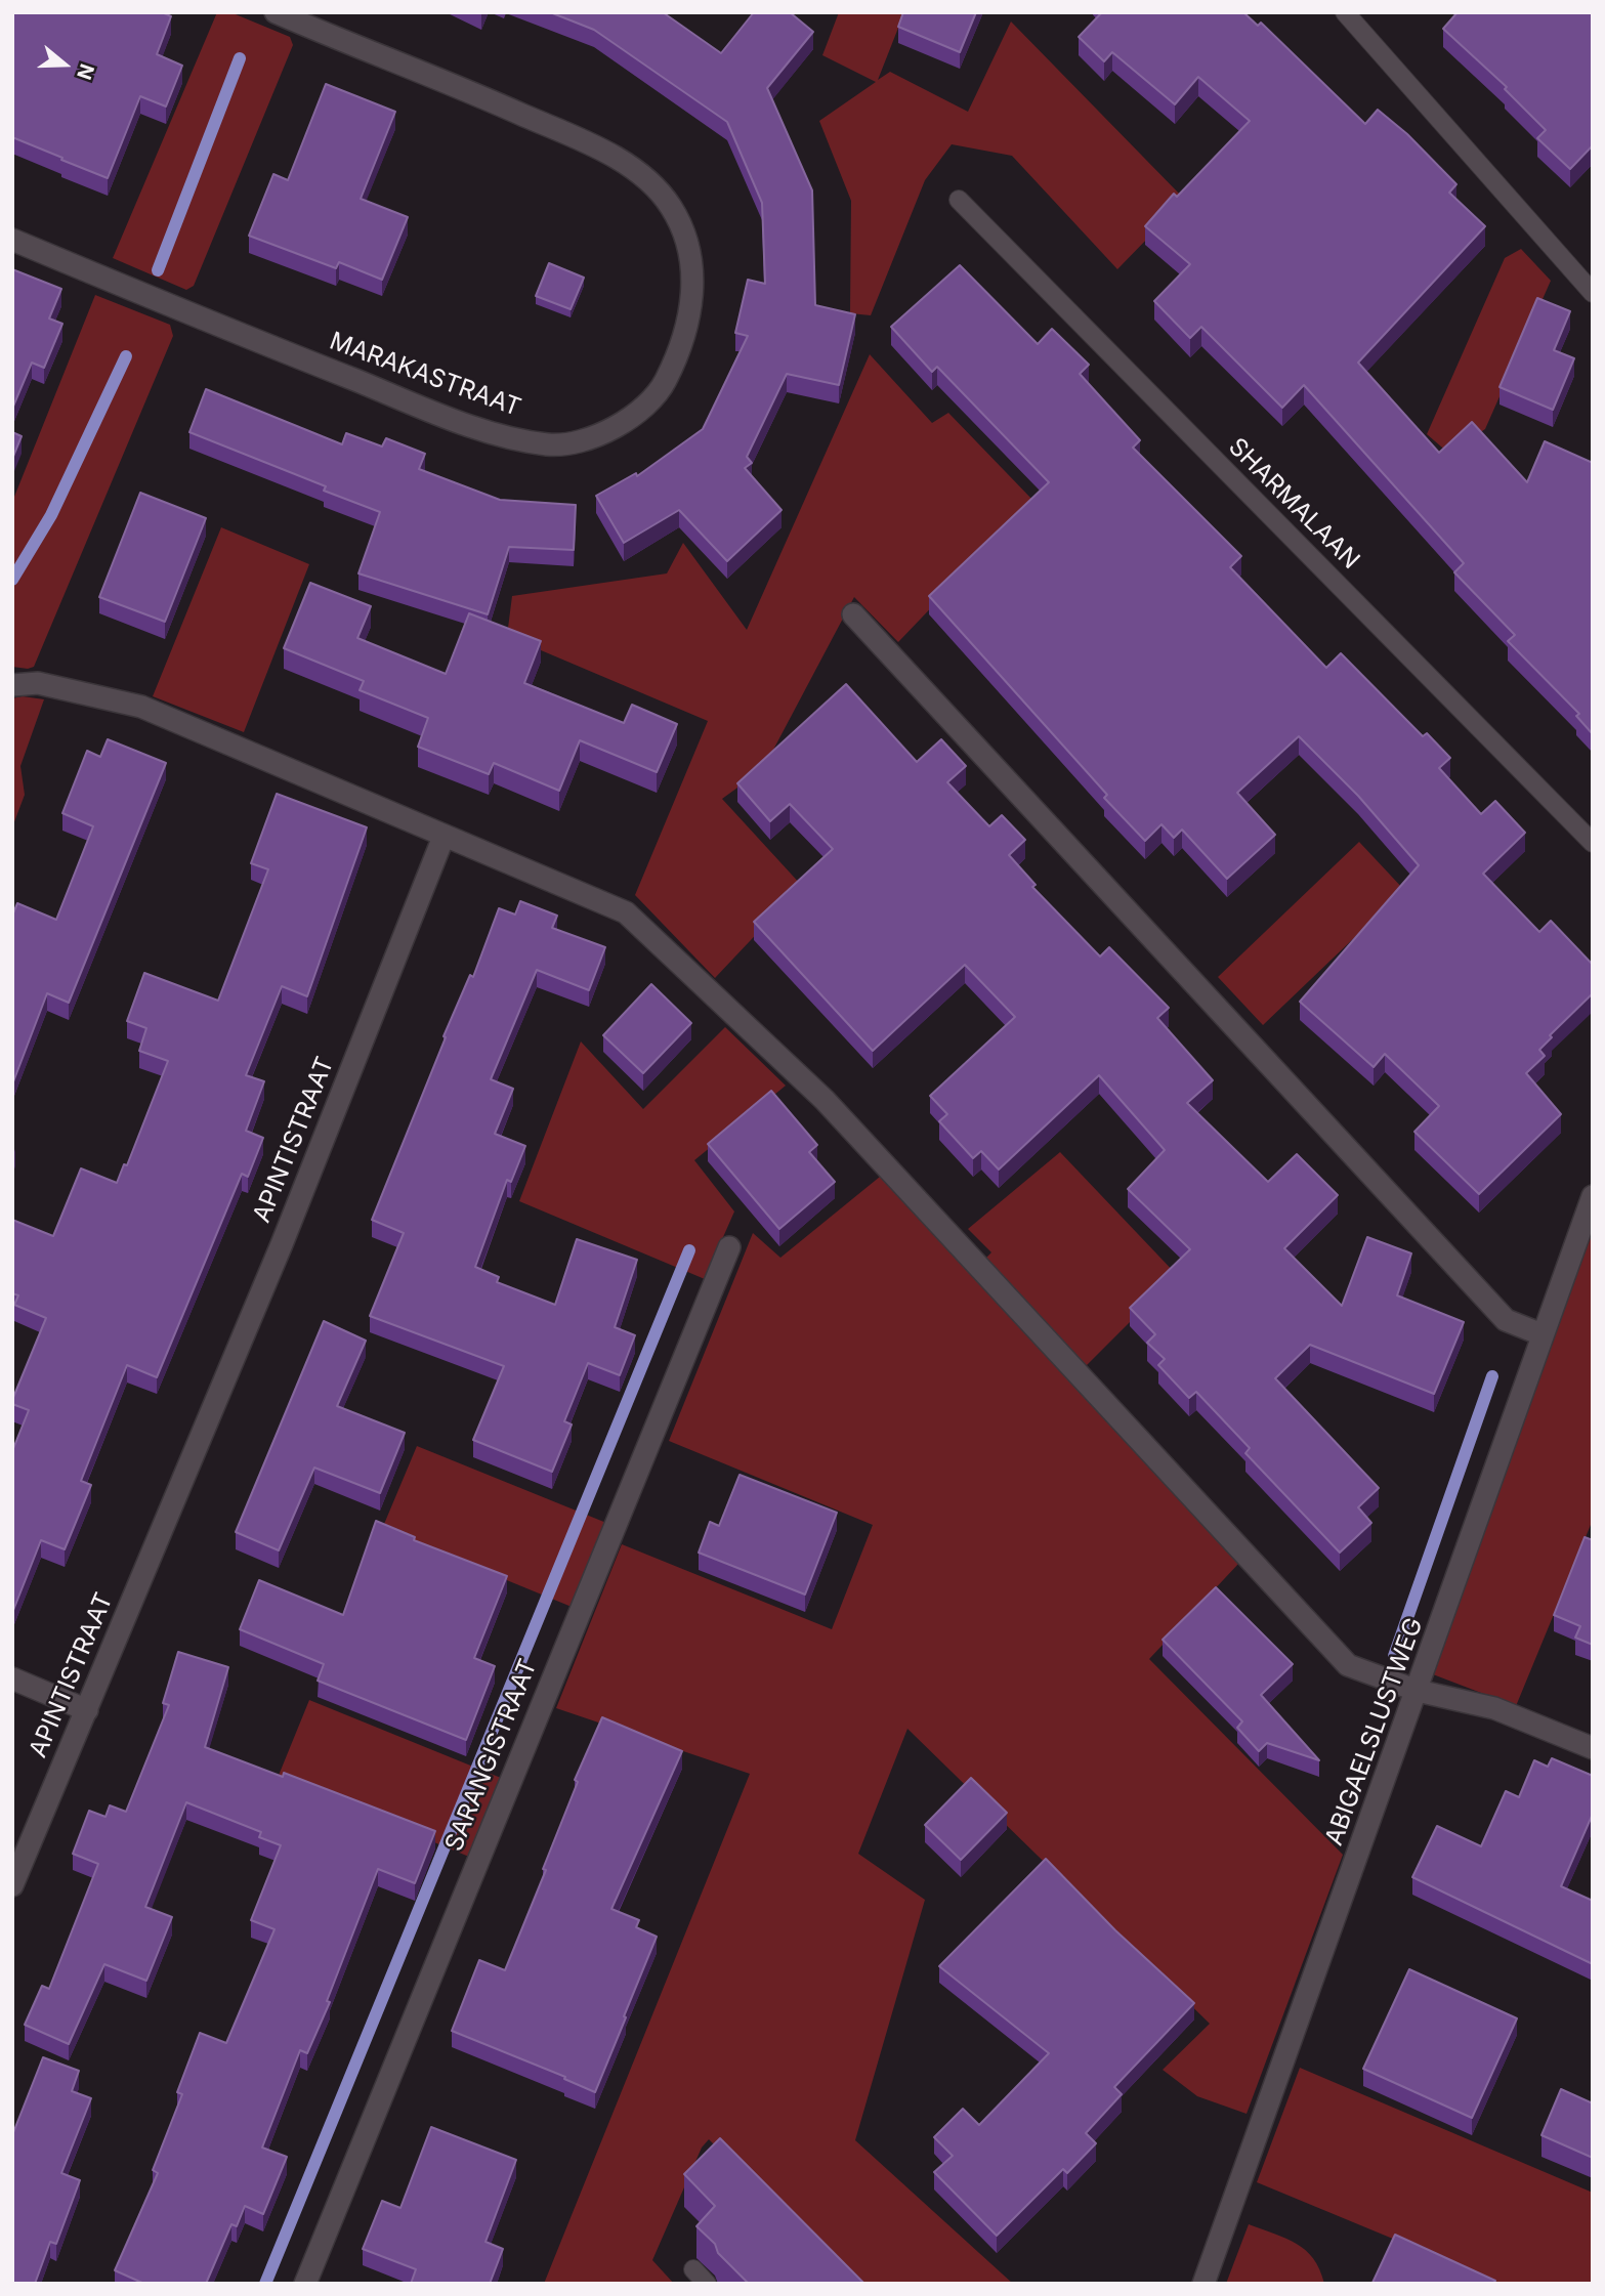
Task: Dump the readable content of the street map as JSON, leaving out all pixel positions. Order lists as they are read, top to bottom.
{
  "streets": {
    "street": [
      "MARAKASTRAAT",
      "APINTISTRAAT",
      "ABIGAELSLUSTWEG",
      "SARANGISTRAAT"
    ],
    "lane": ["SHARMALAAN"]
  },
  "north": "right"
}
